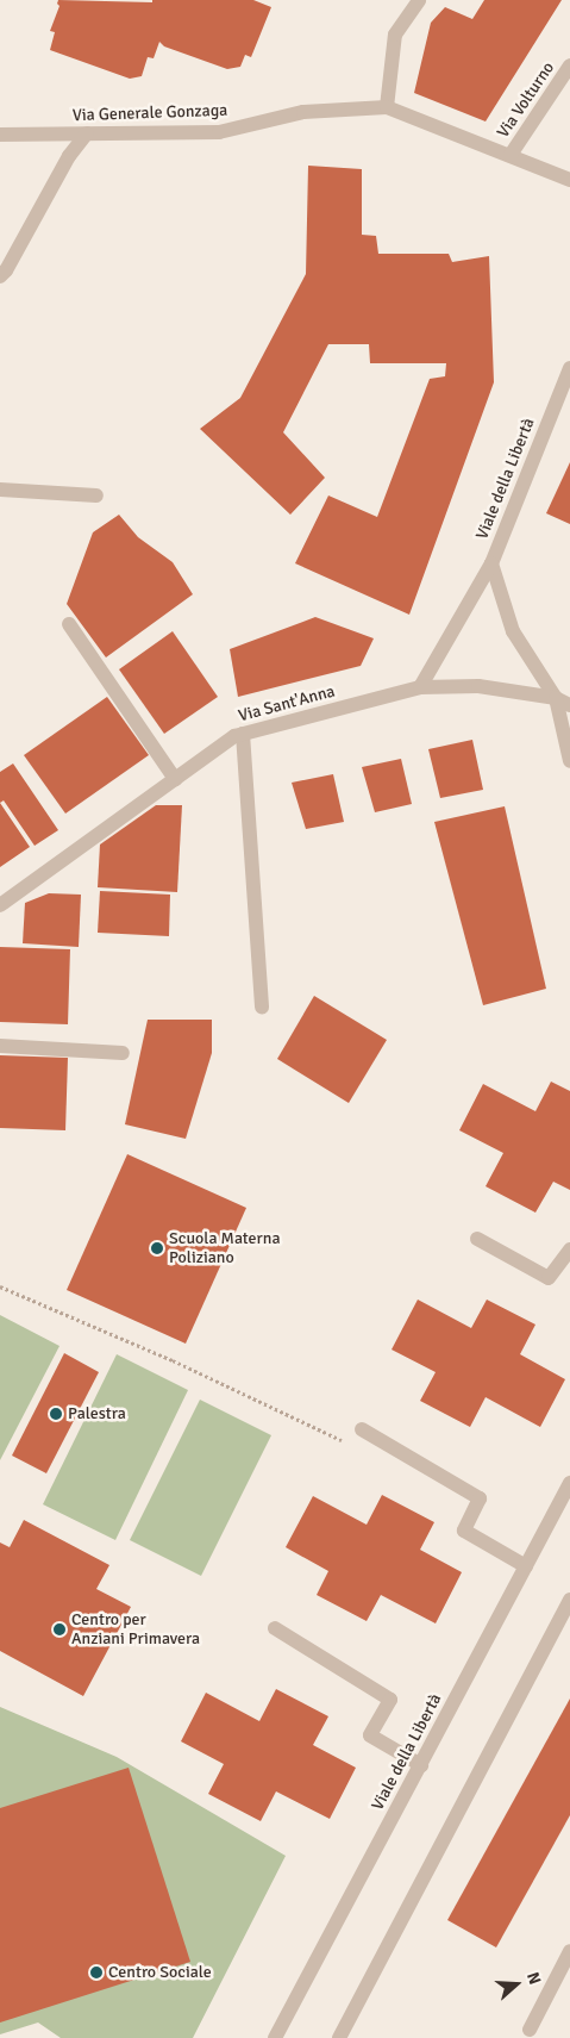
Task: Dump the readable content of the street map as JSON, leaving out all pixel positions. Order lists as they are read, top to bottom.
{
  "streets": {
    "street": [
      "Via Volturno",
      "Via Generale Gonzaga",
      "Viale della Libertà",
      "Via Sant'Anna"
    ]
  },
  "crossings": [
    ["Via Volturno", "Via Generale Gonzaga"],
    ["Viale della Libertà", "Via Sant'Anna"]
  ],
  "places": [
    "Scuola Materna Poliziano",
    "Palestra",
    "Centro per Anziani Primavera",
    "Centro Sociale"
  ],
  "north": "right"
}
